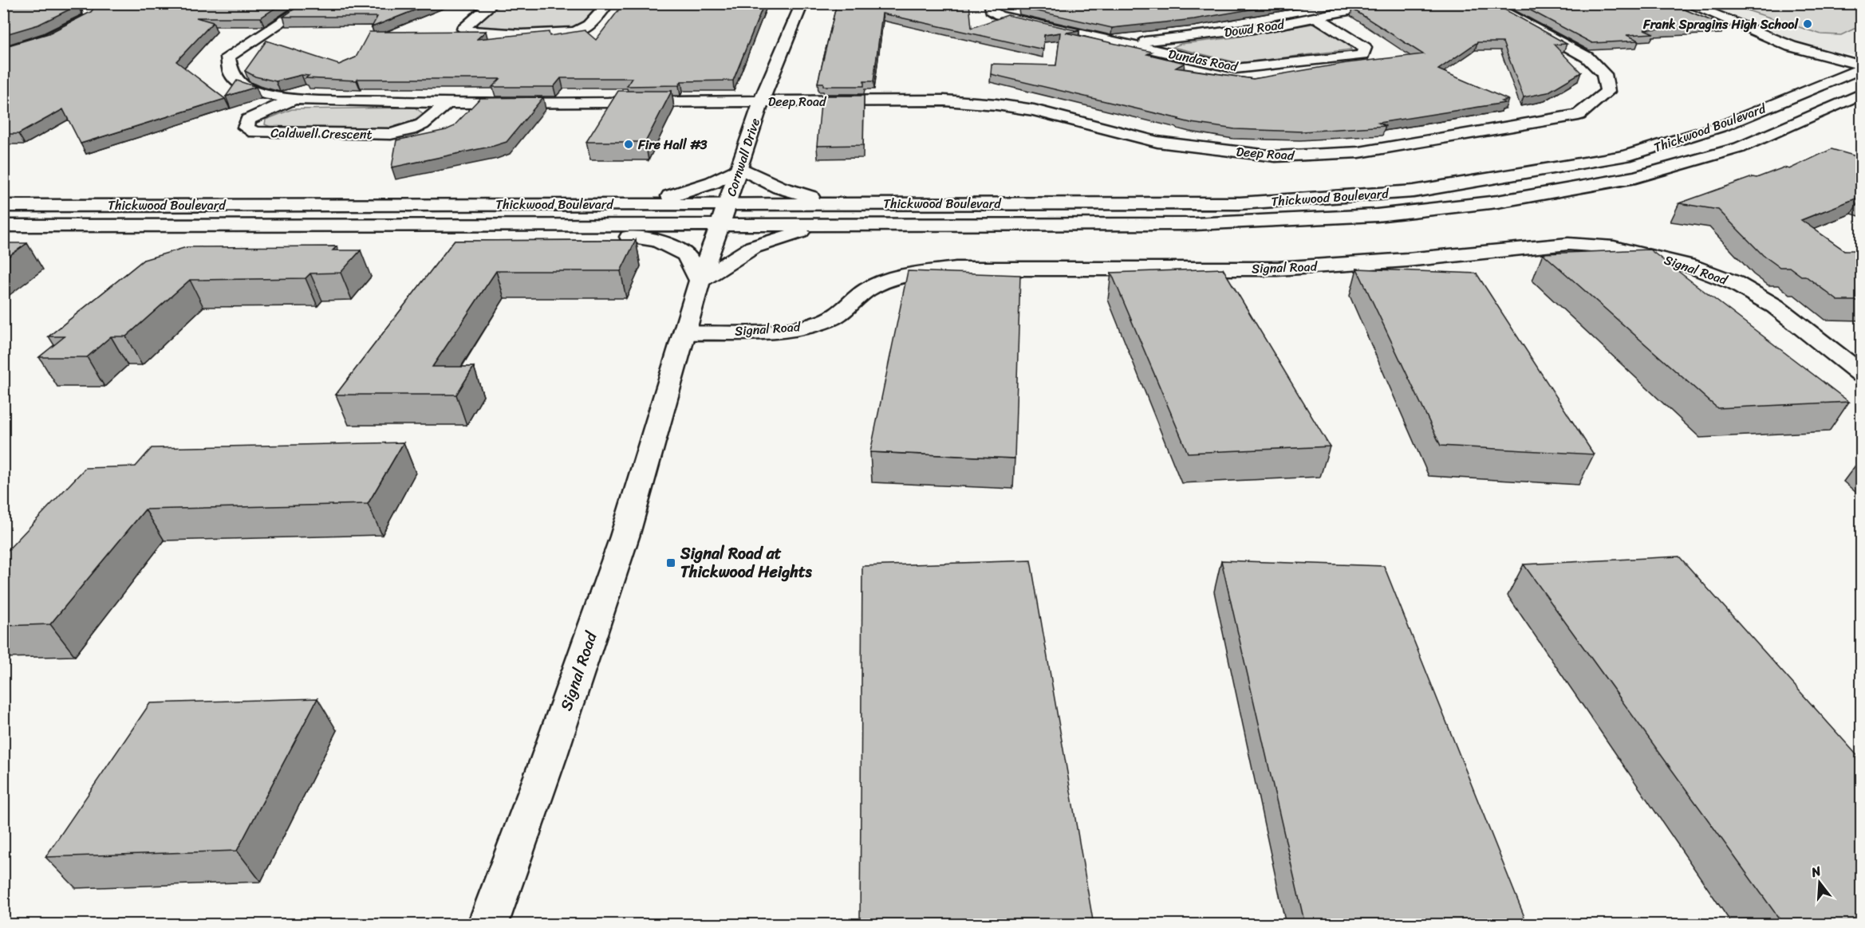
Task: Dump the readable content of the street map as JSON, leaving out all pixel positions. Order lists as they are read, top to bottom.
{
  "streets": {
    "street": [
      "Dowd Road",
      "Dundas Road",
      "Deep Road",
      "Thickwood Boulevard",
      "Caldwell Crescent",
      "Cornwall Drive",
      "Signal Road"
    ]
  },
  "crossings": [
    ["Dowd Road", "Dundas Road"],
    ["Deep Road", "Caldwell Crescent"],
    ["Deep Road", "Cornwall Drive"],
    ["Thickwood Boulevard", "Cornwall Drive"],
    ["Thickwood Boulevard", "Signal Road"],
    ["Caldwell Crescent", "Cornwall Drive"],
    ["Cornwall Drive", "Signal Road"]
  ],
  "places": {
    "other": ["Frank Spragins High School", "Fire Hall #3"],
    "transit": ["Signal Road at Thickwood Heights"]
  },
  "north": "top"
}
